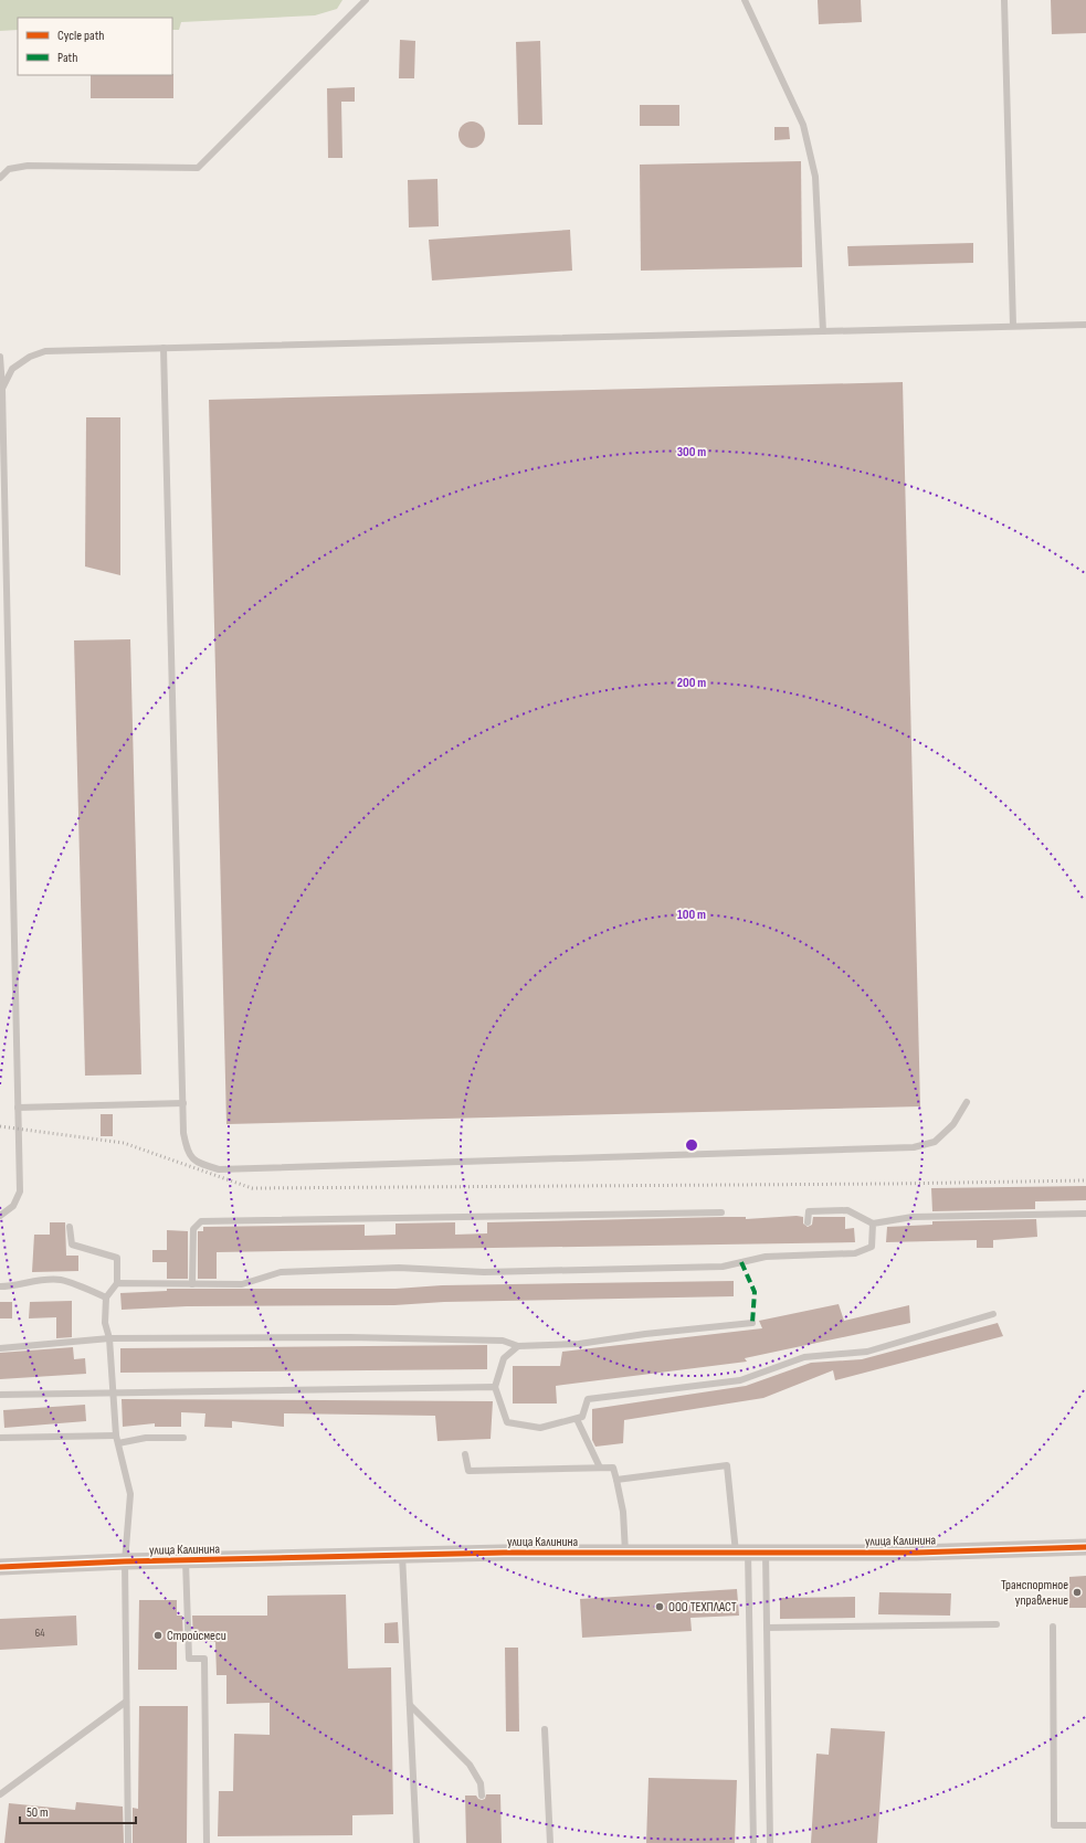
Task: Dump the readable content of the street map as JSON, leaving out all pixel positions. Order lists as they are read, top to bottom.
{
  "streets": {
    "street": ["улица Калинина"]
  },
  "places": ["Транспортное управление", "ООО ТЕХПЛАСТ", "Стройсмеси"],
  "house_numbers": ["64"],
  "legend": ["Cycle path", "Path"],
  "scale_bar": "50 m",
  "rings": ["300 m", "200 m", "100 m"]
}
